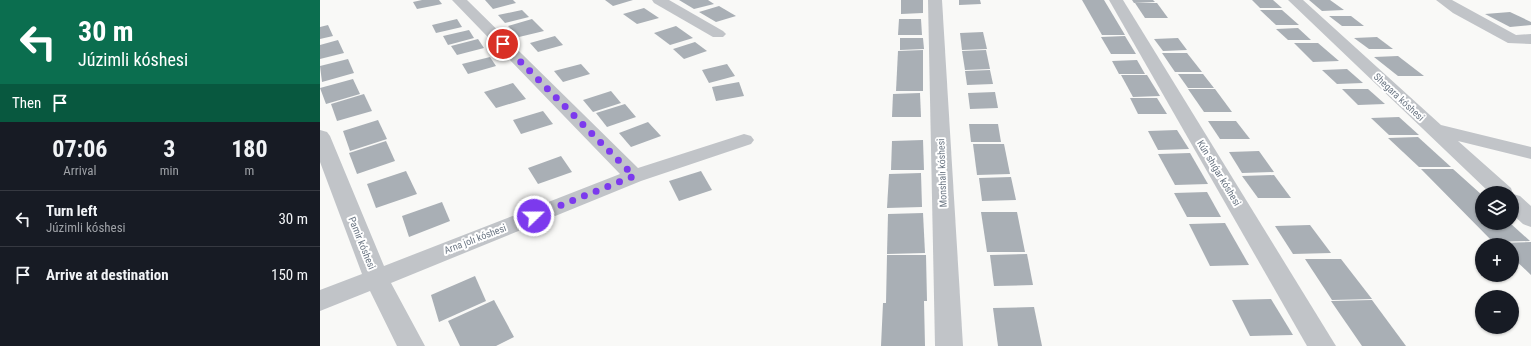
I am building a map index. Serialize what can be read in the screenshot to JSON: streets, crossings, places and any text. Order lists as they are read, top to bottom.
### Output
{
  "streets": {
    "street": [
      "Shegara kóshesi",
      "Monshalı kóshesi",
      "Kún shıǵar kóshesi",
      "Arna jolı kóshesi",
      "Pamir kóshesi"
    ]
  },
  "crossings": [
    ["Arna jolı kóshesi", "Pamir kóshesi"]
  ],
  "page": {
    "turn": ["30 m", "Júzimli kóshesi"],
    "then": "Then",
    "eta": [
      "07:06",
      "Arrival",
      "3",
      "min",
      "180",
      "m"
    ],
    "map_buttons": ["+", "−"],
    "list": [
      {
        "name": "Turn left",
        "note": "Júzimli kóshesi",
        "value": "30 m"
      },
      {
        "name": "Arrive at destination",
        "value": "150 m"
      }
    ]
  }
}
